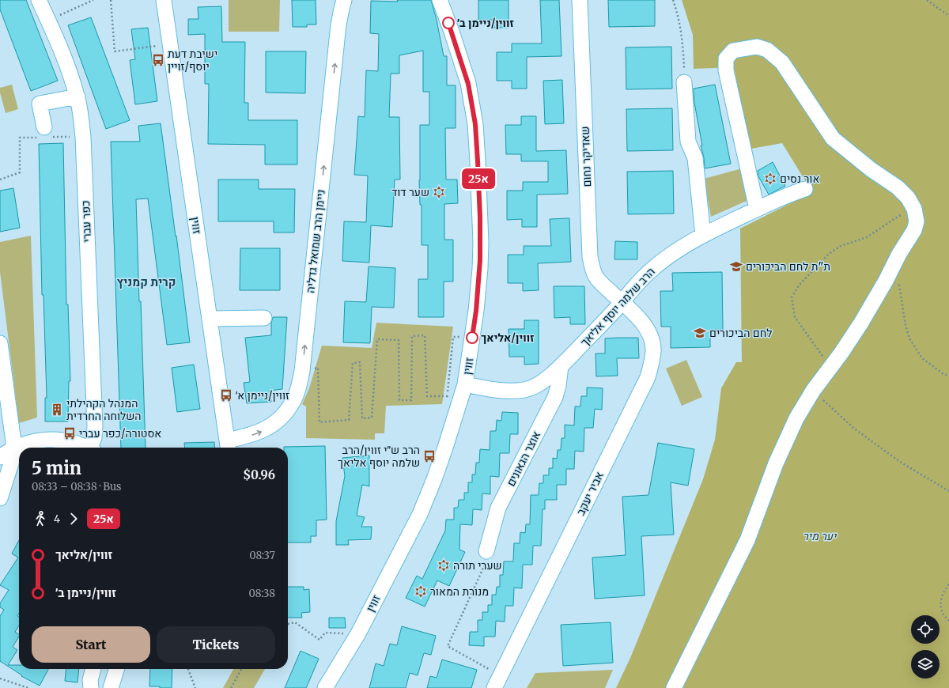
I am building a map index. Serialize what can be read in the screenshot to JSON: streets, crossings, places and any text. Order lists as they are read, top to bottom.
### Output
{
  "streets": {
    "street": [
      "שאדיקר נחום",
      "כפר עברי",
      "זווין",
      "ניימן הרב שמואל גדליה",
      "הרב שלמה יוסף אליאך",
      "אוצר הגאונים",
      "אביר יעקב"
    ]
  },
  "crossings": [
    ["שאדיקר נחום", "הרב שלמה יוסף אליאך"],
    ["שאדיקר נחום", "אביר יעקב"],
    ["זווין", "ניימן הרב שמואל גדליה"],
    ["זווין", "הרב שלמה יוסף אליאך"],
    ["הרב שלמה יוסף אליאך", "אוצר הגאונים"],
    ["הרב שלמה יוסף אליאך", "אביר יעקב"]
  ],
  "one_way": ["ניימן הרב שמואל גדליה"],
  "districts": ["קרית קמניץ"],
  "parks": ["יער מיר"],
  "places": {
    "other": ["זווין/ניימן ב׳", "זווין/אליאך"],
    "bus stop": [
      "ישיבת דעת יוסף/זויין",
      "זווין/ניימן א׳",
      "אסטורה/כפר עברי",
      "הרב ש״י זווין/הרב שלמה יוסף אליאך"
    ],
    "synagogue": [
      "אור נסים",
      "שער דוד",
      "שערי תורה",
      "מנורת המאור"
    ],
    "school or university": ["ת\"ת לחם הביכורים", "לחם הביכורים"],
    "building": ["המנהל הקהילתי השלוחה החרדית"]
  },
  "lines": ["bus line 25א"],
  "page": {
    "on_map": "25א",
    "heading": ["5 min", "08:33 – 08:38 · Bus", "$0.96"],
    "legs": ["4", "25א"],
    "list": [
      {
        "name": "זווין/אליאך",
        "value": "08:37"
      },
      {
        "name": "זווין/ניימן ב׳",
        "value": "08:38"
      }
    ],
    "buttons": ["Start", "Tickets"]
  }
}
